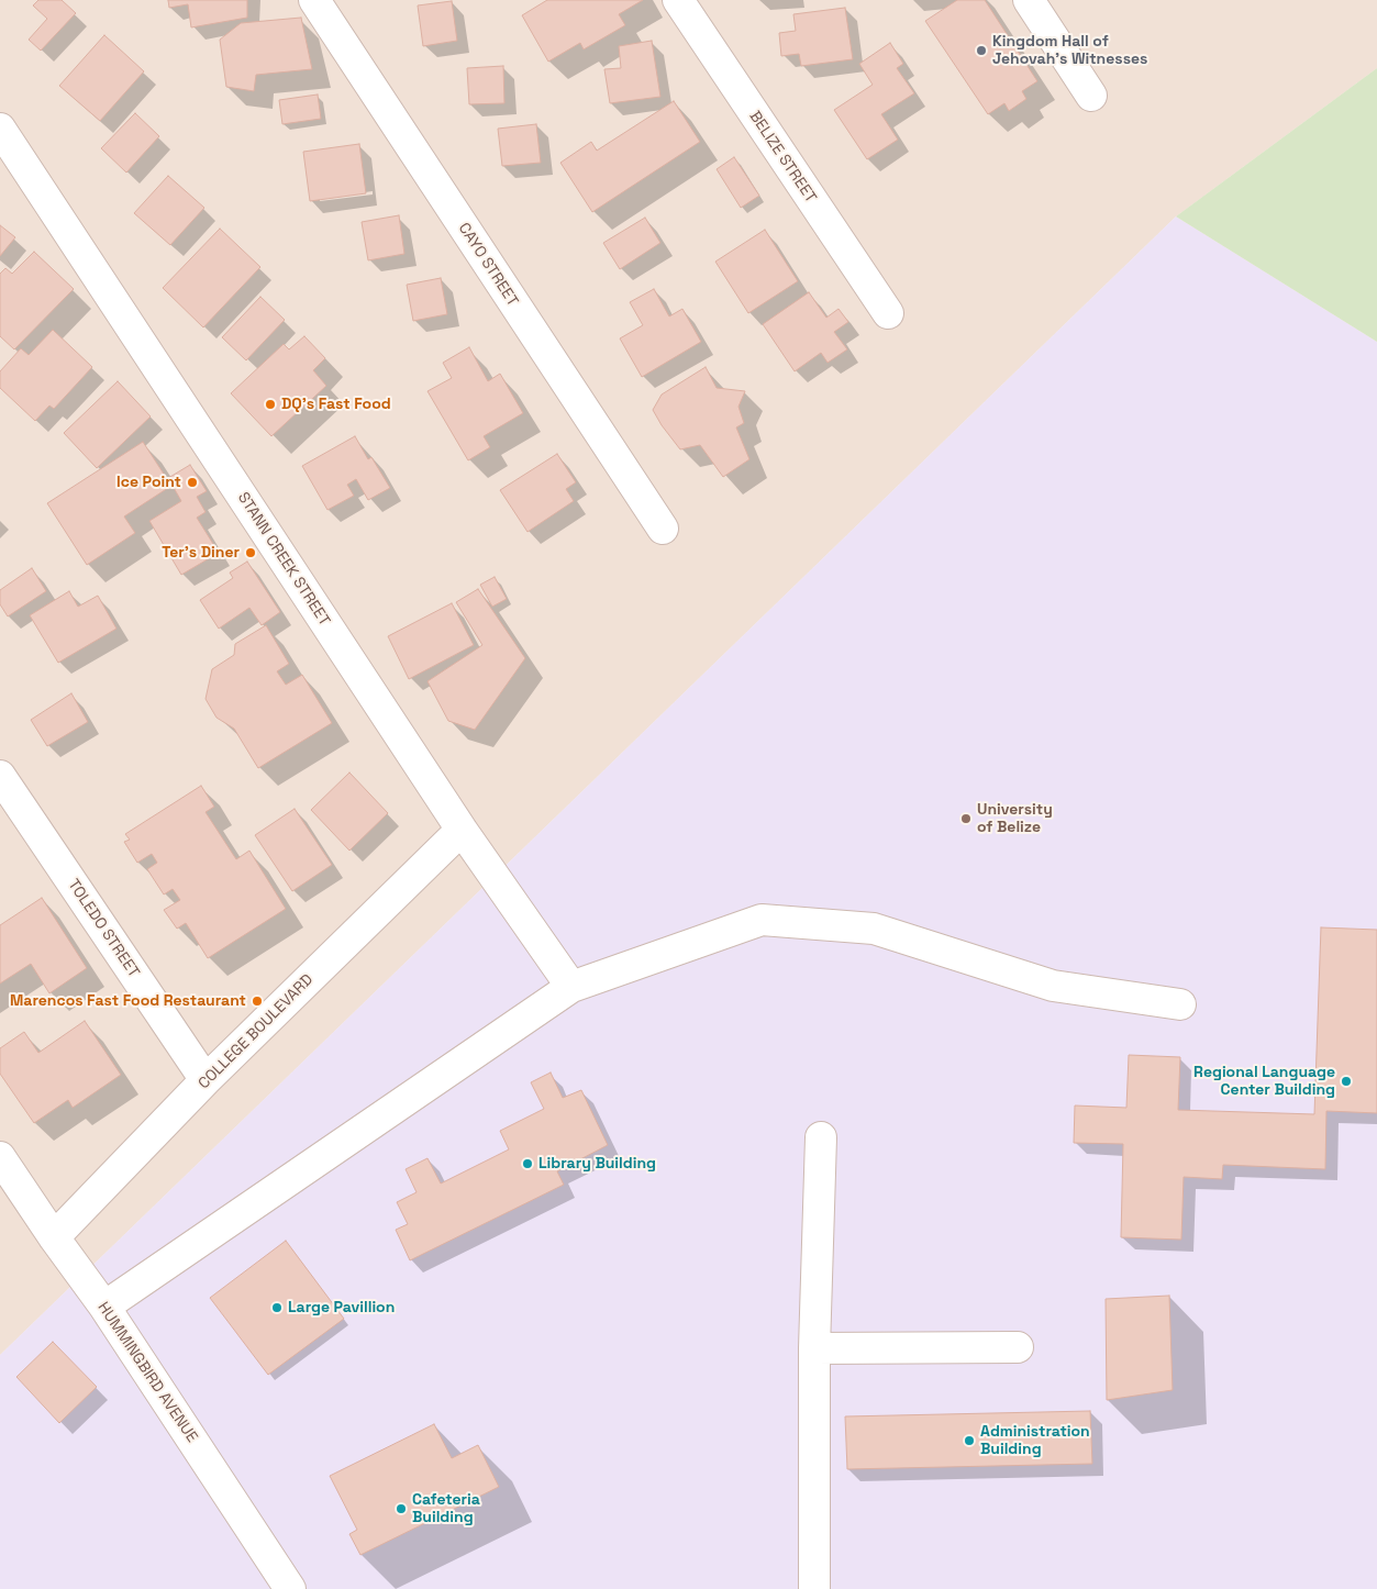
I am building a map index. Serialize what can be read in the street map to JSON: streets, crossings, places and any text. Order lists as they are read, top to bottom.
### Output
{
  "streets": {
    "street": [
      "BELIZE STREET",
      "CAYO STREET",
      "STANN CREEK STREET",
      "TOLEDO STREET",
      "COLLEGE BOULEVARD",
      "HUMMINGBIRD AVENUE"
    ]
  },
  "crossings": [
    ["STANN CREEK STREET", "COLLEGE BOULEVARD"],
    ["TOLEDO STREET", "COLLEGE BOULEVARD"],
    ["COLLEGE BOULEVARD", "HUMMINGBIRD AVENUE"]
  ],
  "places": [
    "Kingdom Hall of Jehovah's Witnesses",
    "DQ's Fast Food",
    "Ice Point",
    "Ter's Diner",
    "University of Belize",
    "Marencos Fast Food Restaurant",
    "Regional Language Center Building",
    "Library Building",
    "Large Pavillion",
    "Administration Building",
    "Cafeteria Building"
  ]
}
